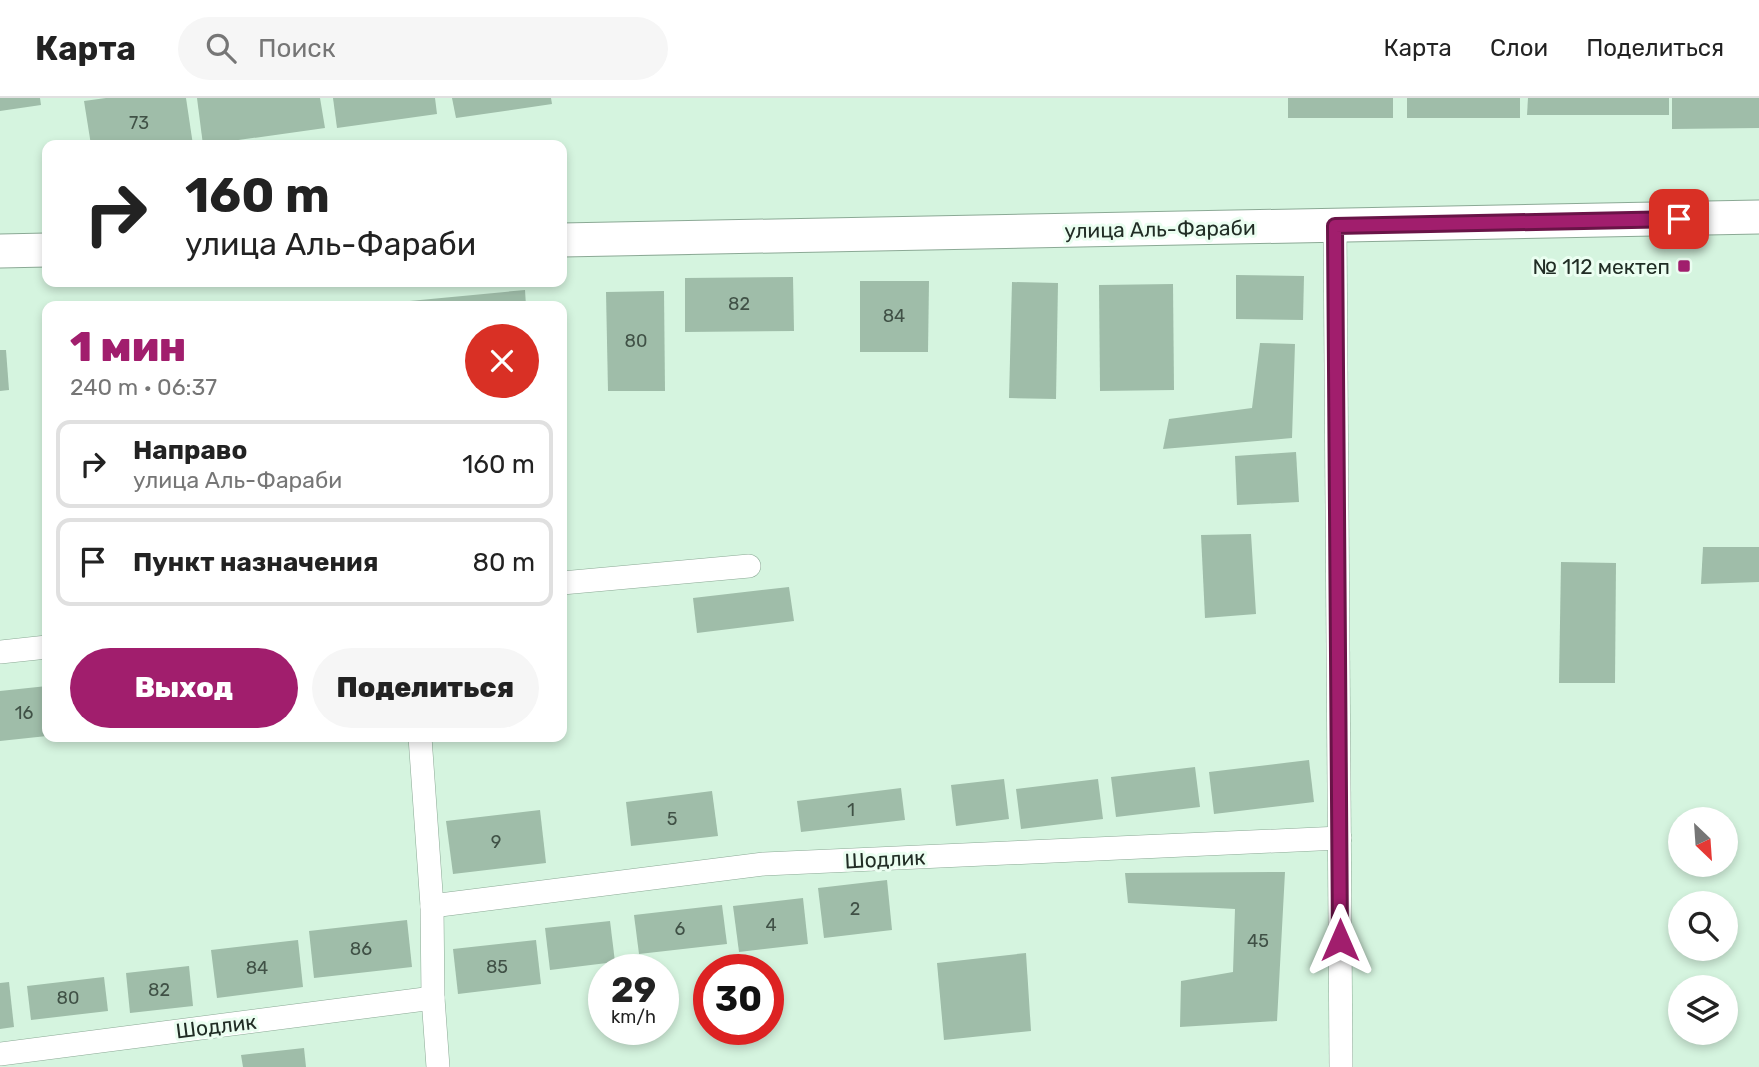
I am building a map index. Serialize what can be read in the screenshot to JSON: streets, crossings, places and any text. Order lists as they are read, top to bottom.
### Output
{
  "streets": {
    "main road": ["улица Аль-Фараби"],
    "street": ["Шодлик"]
  },
  "places": {
    "transit": ["№ 112 мектеп"]
  },
  "house_numbers": [
    "73",
    "82",
    "84",
    "80",
    "16",
    "1",
    "5",
    "9",
    "2",
    "4",
    "6",
    "45",
    "86",
    "85",
    "84",
    "82",
    "80"
  ],
  "north": "bottom right",
  "page": {
    "header": "Карта",
    "search": "Поиск",
    "nav": ["Карта", "Слои", "Поделиться"],
    "turn": ["160 m", "улица Аль-Фараби"],
    "heading": ["1 мин", "240 m · 06:37"],
    "list": [
      {
        "name": "Направо",
        "note": "улица Аль-Фараби",
        "value": "160 m"
      },
      {
        "name": "Пункт назначения",
        "value": "80 m"
      }
    ],
    "buttons": ["Выход", "Поделиться"],
    "speed": "29 km/h",
    "limit": "30"
  }
}
